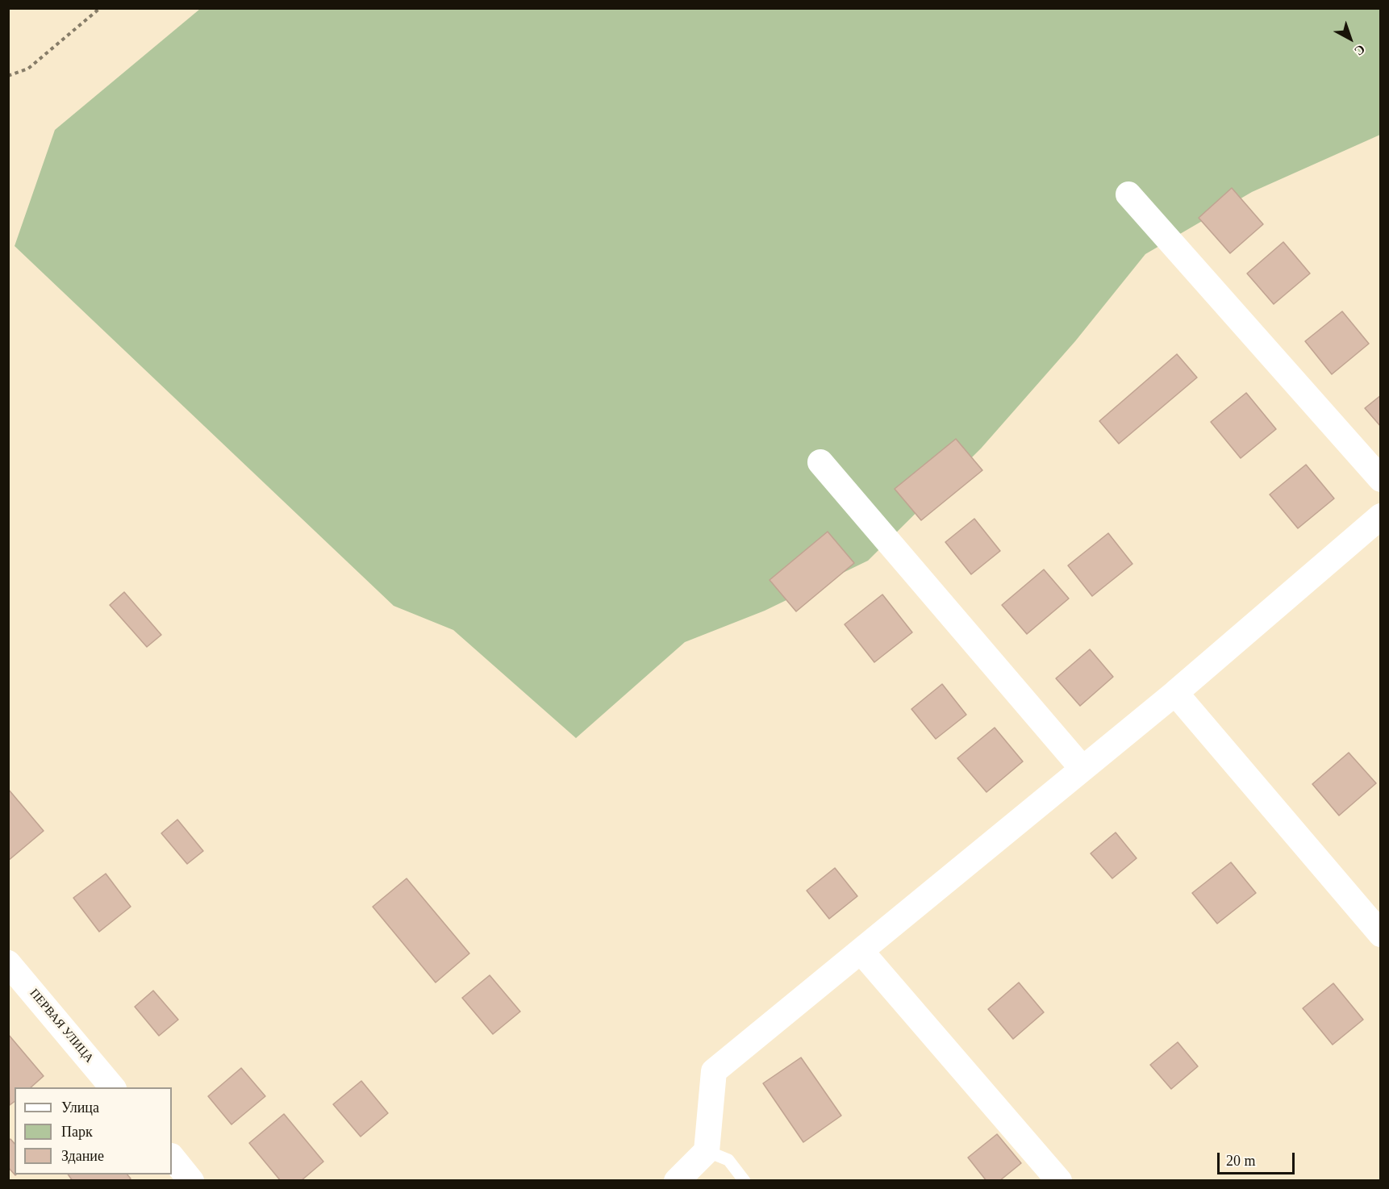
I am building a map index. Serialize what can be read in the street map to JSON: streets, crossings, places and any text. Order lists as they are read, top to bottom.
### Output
{
  "streets": {
    "street": ["ПЕРВАЯ УЛИЦА"]
  },
  "legend": ["Улица", "Парк", "Здание"],
  "scale_bar": "20 m",
  "north": "bottom right"
}
